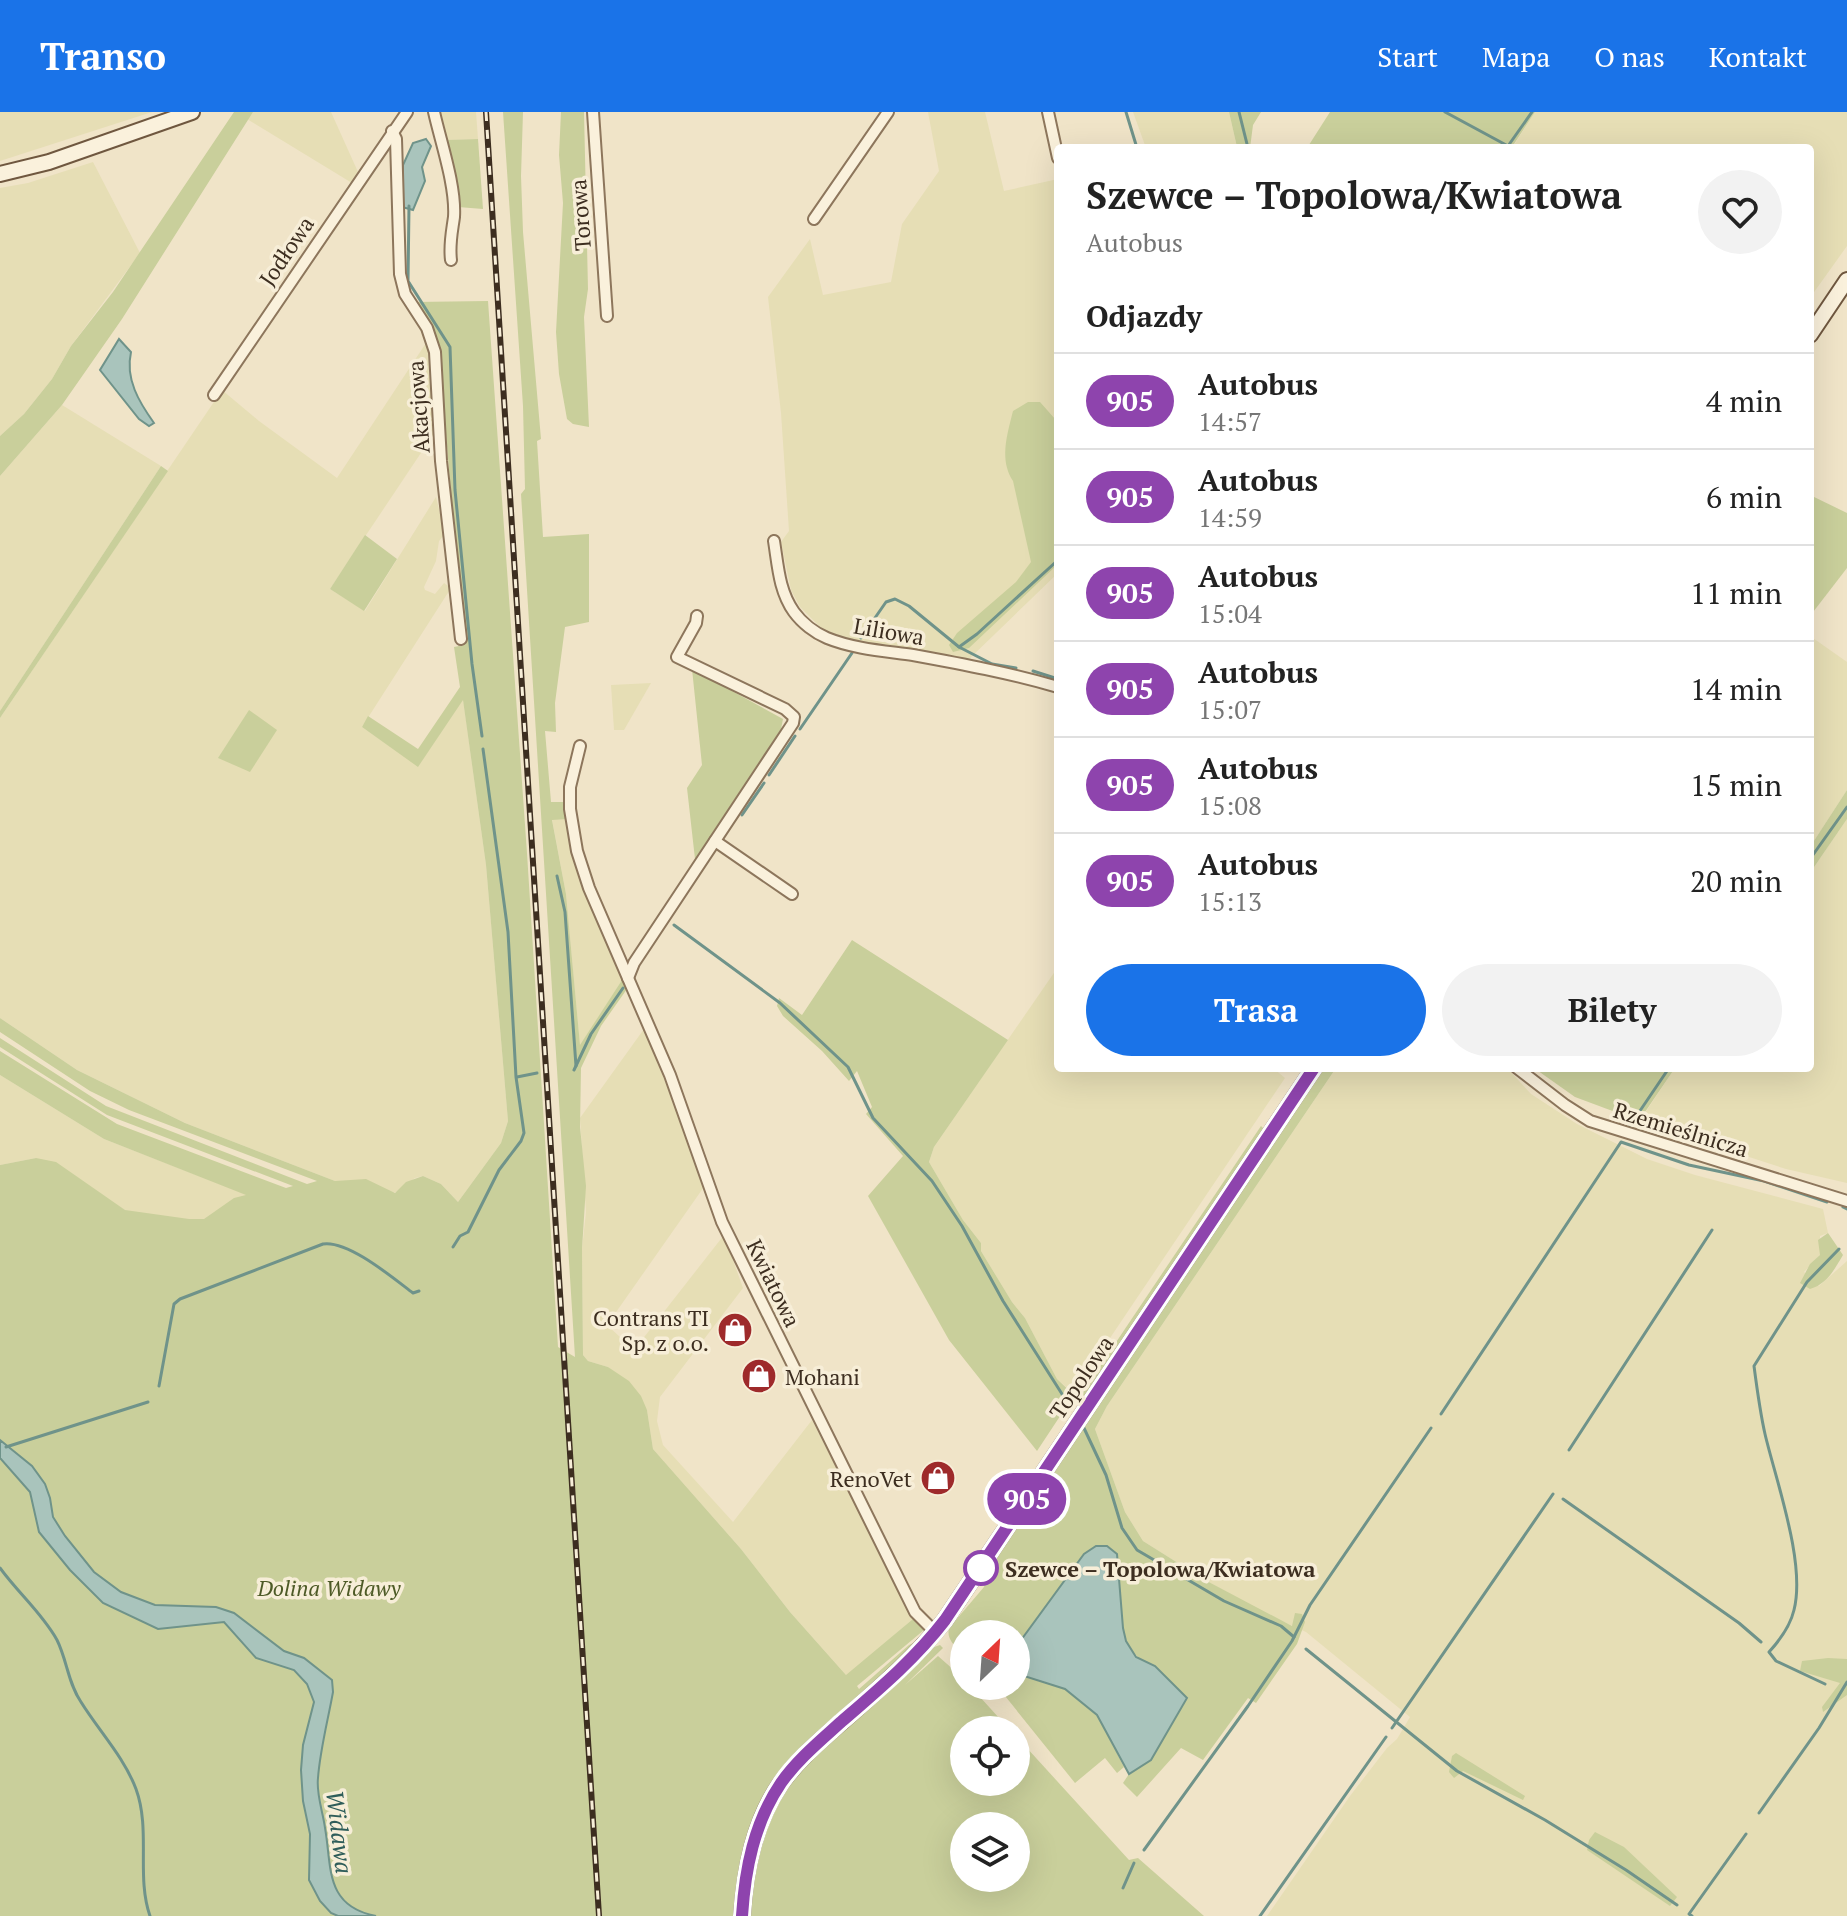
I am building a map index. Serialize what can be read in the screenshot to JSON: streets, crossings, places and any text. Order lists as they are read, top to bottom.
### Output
{
  "streets": {
    "main road": ["Topolowa"],
    "street": [
      "Torowa",
      "Jodłowa",
      "Akacjowa",
      "Liliowa",
      "Rzemieślnicza",
      "Kwiatowa"
    ]
  },
  "crossings": [
    ["Jodłowa", "Akacjowa"],
    ["Kwiatowa", "Topolowa"]
  ],
  "water": ["Widawa"],
  "parks": ["Dolina Widawy"],
  "places": {
    "shop": ["Contrans TI Sp. z o.o.", "Mohani", "RenoVet"],
    "other": ["Szewce – Topolowa/Kwiatowa"]
  },
  "lines": ["bus line 905"],
  "north": "top right",
  "page": {
    "header": "Transo",
    "nav": [
      "Start",
      "Mapa",
      "O nas",
      "Kontakt"
    ],
    "on_map": "905",
    "heading": [
      ["Szewce – Topolowa/Kwiatowa", "Autobus"],
      "Odjazdy"
    ],
    "list": [
      {
        "mark": "905",
        "name": "Autobus",
        "note": "14:57",
        "value": "4 min"
      },
      {
        "mark": "905",
        "name": "Autobus",
        "note": "14:59",
        "value": "6 min"
      },
      {
        "mark": "905",
        "name": "Autobus",
        "note": "15:04",
        "value": "11 min"
      },
      {
        "mark": "905",
        "name": "Autobus",
        "note": "15:07",
        "value": "14 min"
      },
      {
        "mark": "905",
        "name": "Autobus",
        "note": "15:08",
        "value": "15 min"
      },
      {
        "mark": "905",
        "name": "Autobus",
        "note": "15:13",
        "value": "20 min"
      }
    ],
    "buttons": ["Trasa", "Bilety"]
  }
}
